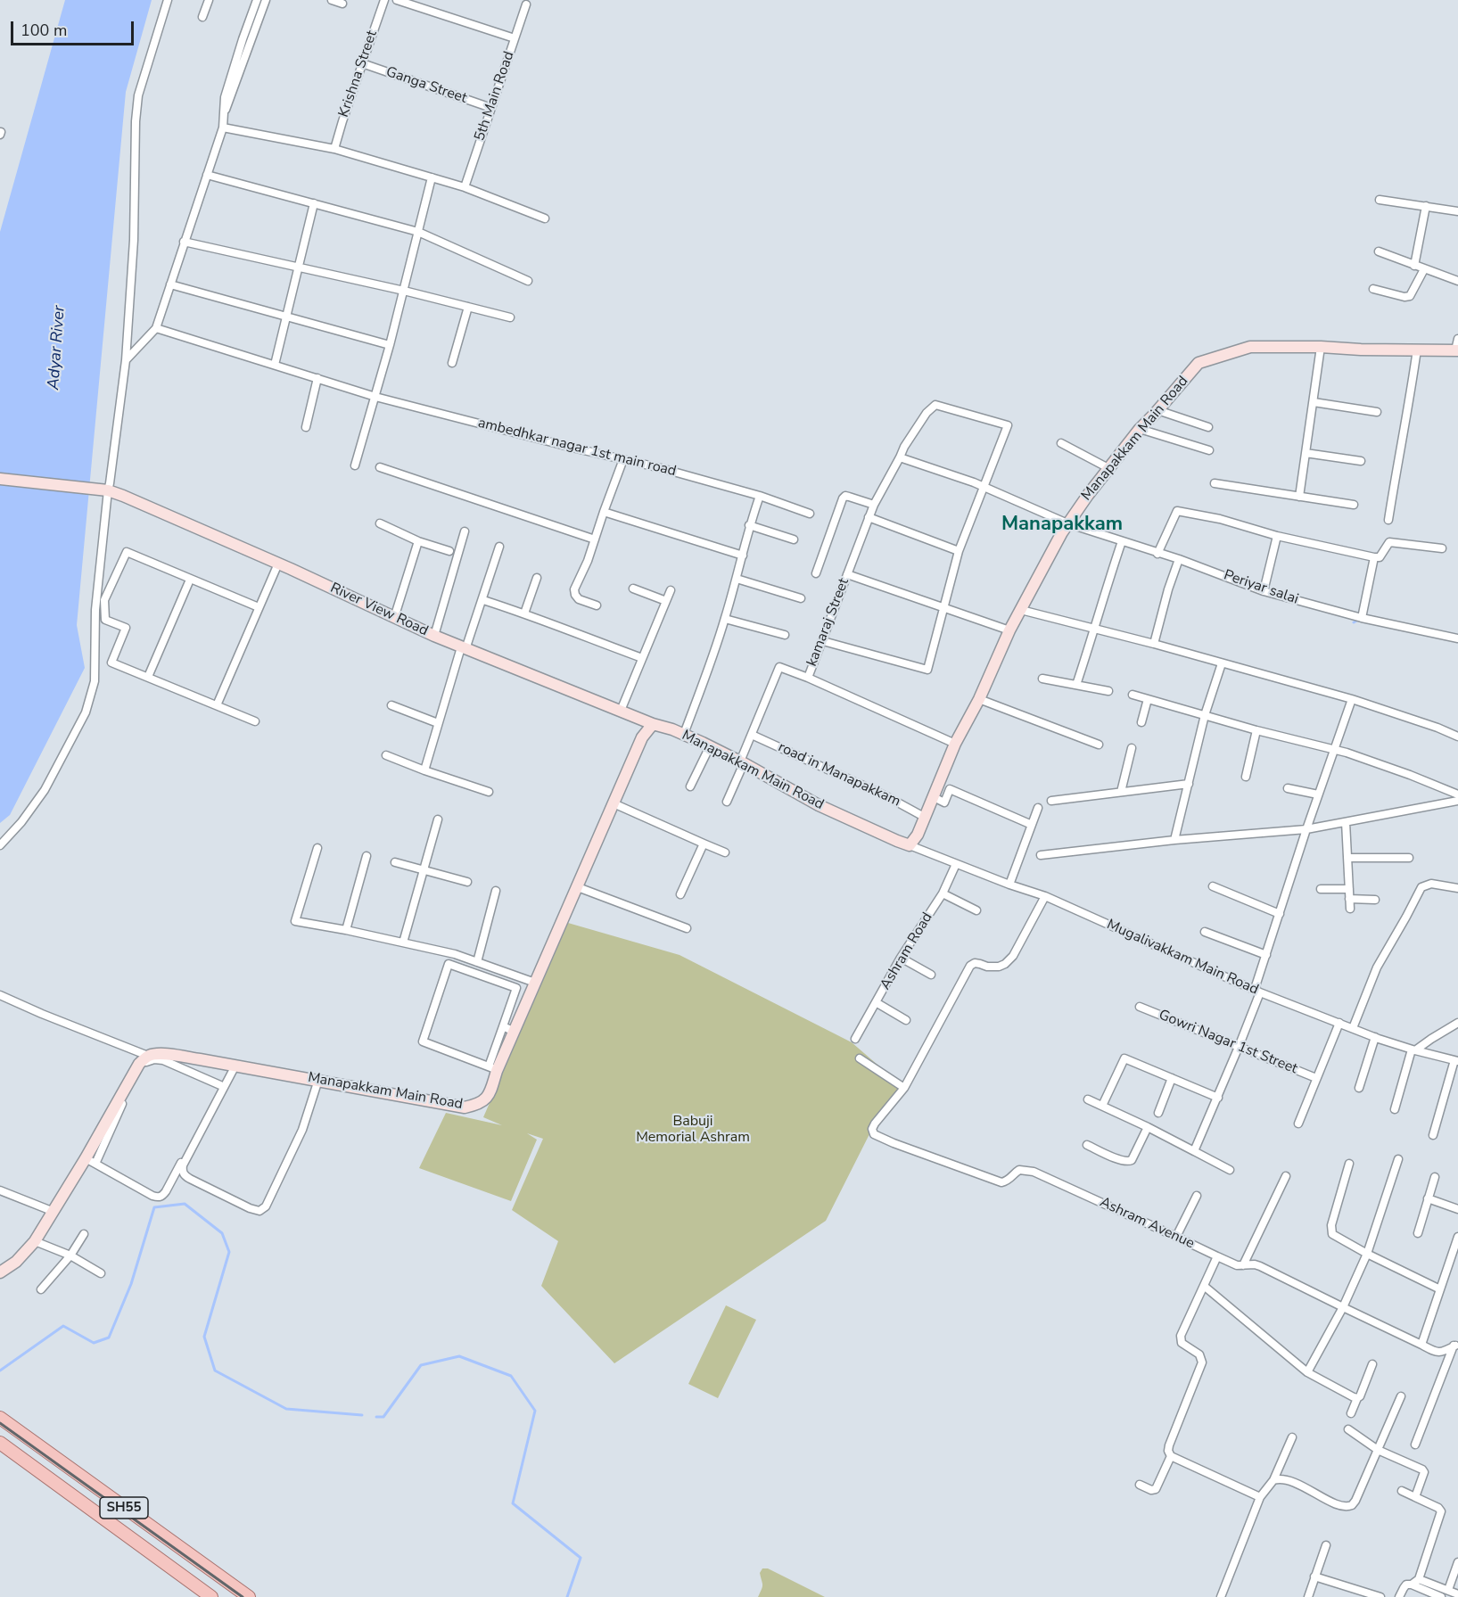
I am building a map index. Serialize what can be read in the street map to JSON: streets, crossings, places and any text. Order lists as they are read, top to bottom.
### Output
{
  "streets": {
    "main road": ["Manapakkam Main Road", "River View Road", "SH55"],
    "street": [
      "Krishna Street",
      "Ganga Street",
      "5th Main Road",
      "ambedhkar nagar 1st main road",
      "Periyar salai",
      "kamaraj Street",
      "road in Manapakkam",
      "Ashram Road",
      "Mugalivakkam Main Road",
      "Gowri Nagar 1st Street",
      "Ashram Avenue"
    ]
  },
  "crossings": [
    ["Krishna Street", "Ganga Street"],
    ["Ganga Street", "5th Main Road"],
    ["Manapakkam Main Road", "Periyar salai"],
    ["Manapakkam Main Road", "River View Road"],
    ["Manapakkam Main Road", "kamaraj Street"],
    ["Manapakkam Main Road", "road in Manapakkam"],
    ["Manapakkam Main Road", "Mugalivakkam Main Road"],
    ["Periyar salai", "kamaraj Street"],
    ["kamaraj Street", "road in Manapakkam"],
    ["Ashram Road", "Mugalivakkam Main Road"]
  ],
  "districts": ["Manapakkam"],
  "water": ["Adyar River"],
  "parks": ["Babuji Memorial Ashram"],
  "scale_bar": "100 m"
}
